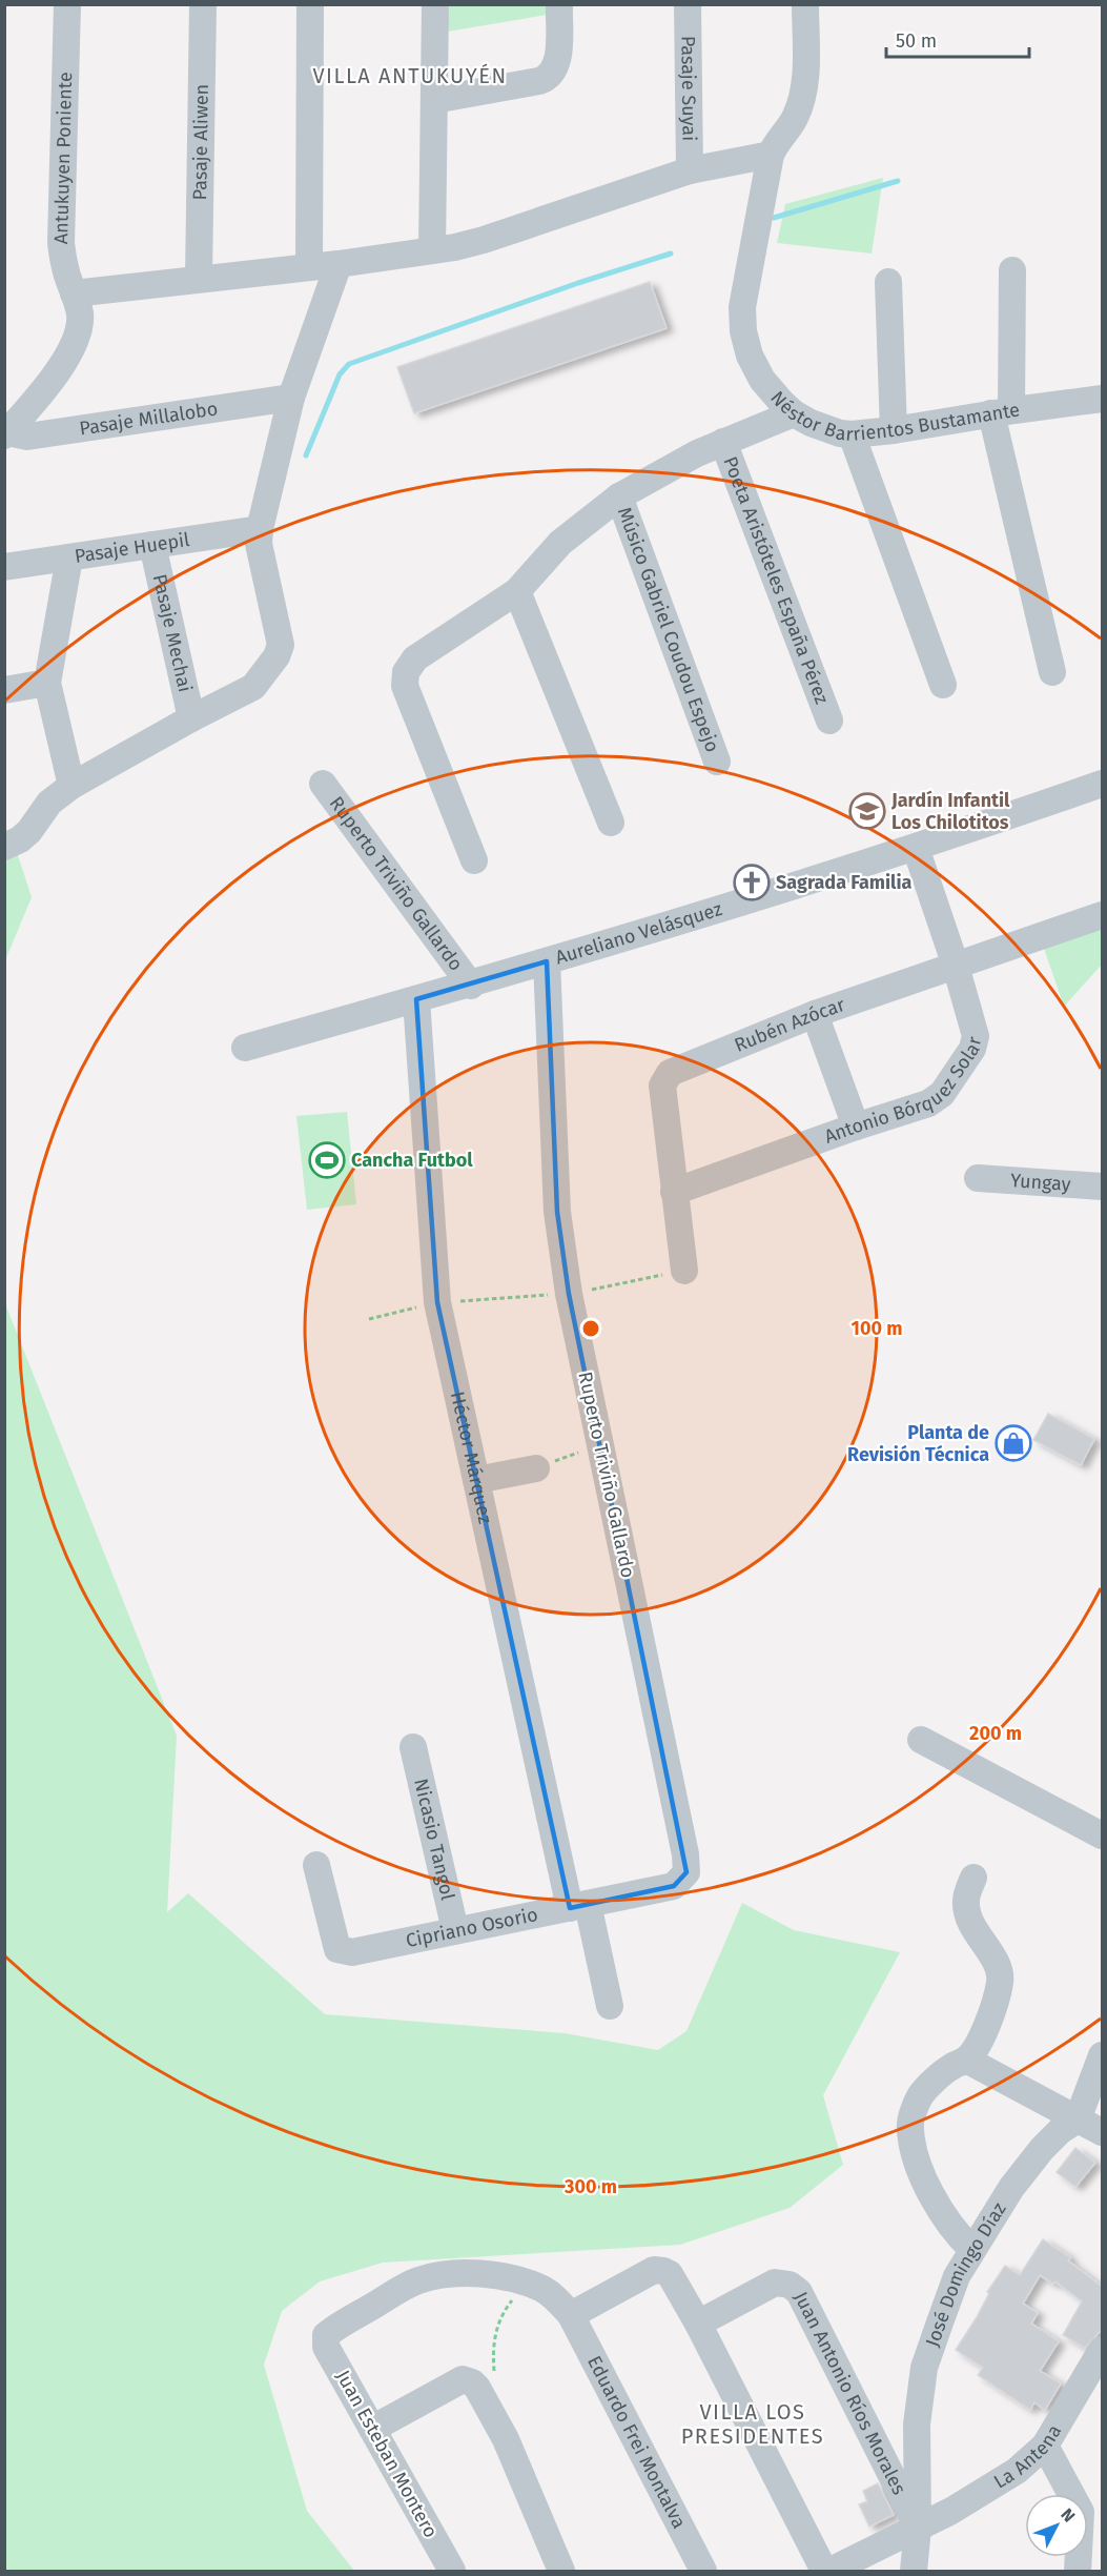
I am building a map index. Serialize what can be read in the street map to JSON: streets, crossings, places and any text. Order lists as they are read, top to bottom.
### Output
{
  "streets": {
    "street": [
      "Pasaje Suyai",
      "Pasaje Aliwen",
      "Antukuyen Poniente",
      "Néstor Barrientos Bustamante",
      "Pasaje Millalobo",
      "Pasaje Huepil",
      "Poeta Aristóteles España Pérez",
      "Músico Gabriel Coudou Espejo",
      "Pasaje Mechai",
      "Ruperto Triviño Gallardo",
      "Aureliano Velásquez",
      "Rubén Azócar",
      "Antonio Bórquez Solar",
      "Yungay",
      "Héctor Márquez",
      "Nicasio Tangol",
      "Cipriano Osorio",
      "José Domingo Díaz",
      "Juan Antonio Ríos Morales",
      "Eduardo Frei Montalva",
      "Juan Esteban Montero",
      "La Antena"
    ]
  },
  "crossings": [
    ["Antukuyen Poniente", "Pasaje Millalobo"],
    ["Pasaje Huepil", "Pasaje Mechai"],
    ["Ruperto Triviño Gallardo", "Aureliano Velásquez"],
    ["Ruperto Triviño Gallardo", "Cipriano Osorio"],
    ["Aureliano Velásquez", "Antonio Bórquez Solar"],
    ["Aureliano Velásquez", "Héctor Márquez"],
    ["Rubén Azócar", "Antonio Bórquez Solar"],
    ["Héctor Márquez", "Cipriano Osorio"],
    ["Nicasio Tangol", "Cipriano Osorio"],
    ["José Domingo Díaz", "Juan Antonio Ríos Morales"],
    ["José Domingo Díaz", "La Antena"],
    ["Juan Antonio Ríos Morales", "La Antena"],
    ["Eduardo Frei Montalva", "Juan Esteban Montero"]
  ],
  "districts": ["VILLA ANTUKUYÉN", "VILLA LOS PRESIDENTES"],
  "places": {
    "school or university": ["Jardín Infantil Los Chilotitos"],
    "church": ["Sagrada Familia"],
    "sports": ["Cancha Futbol"],
    "shop": ["Planta de Revisión Técnica"]
  },
  "scale_bar": "50 m",
  "north": "top right",
  "rings": ["100 m", "200 m", "300 m"]
}
